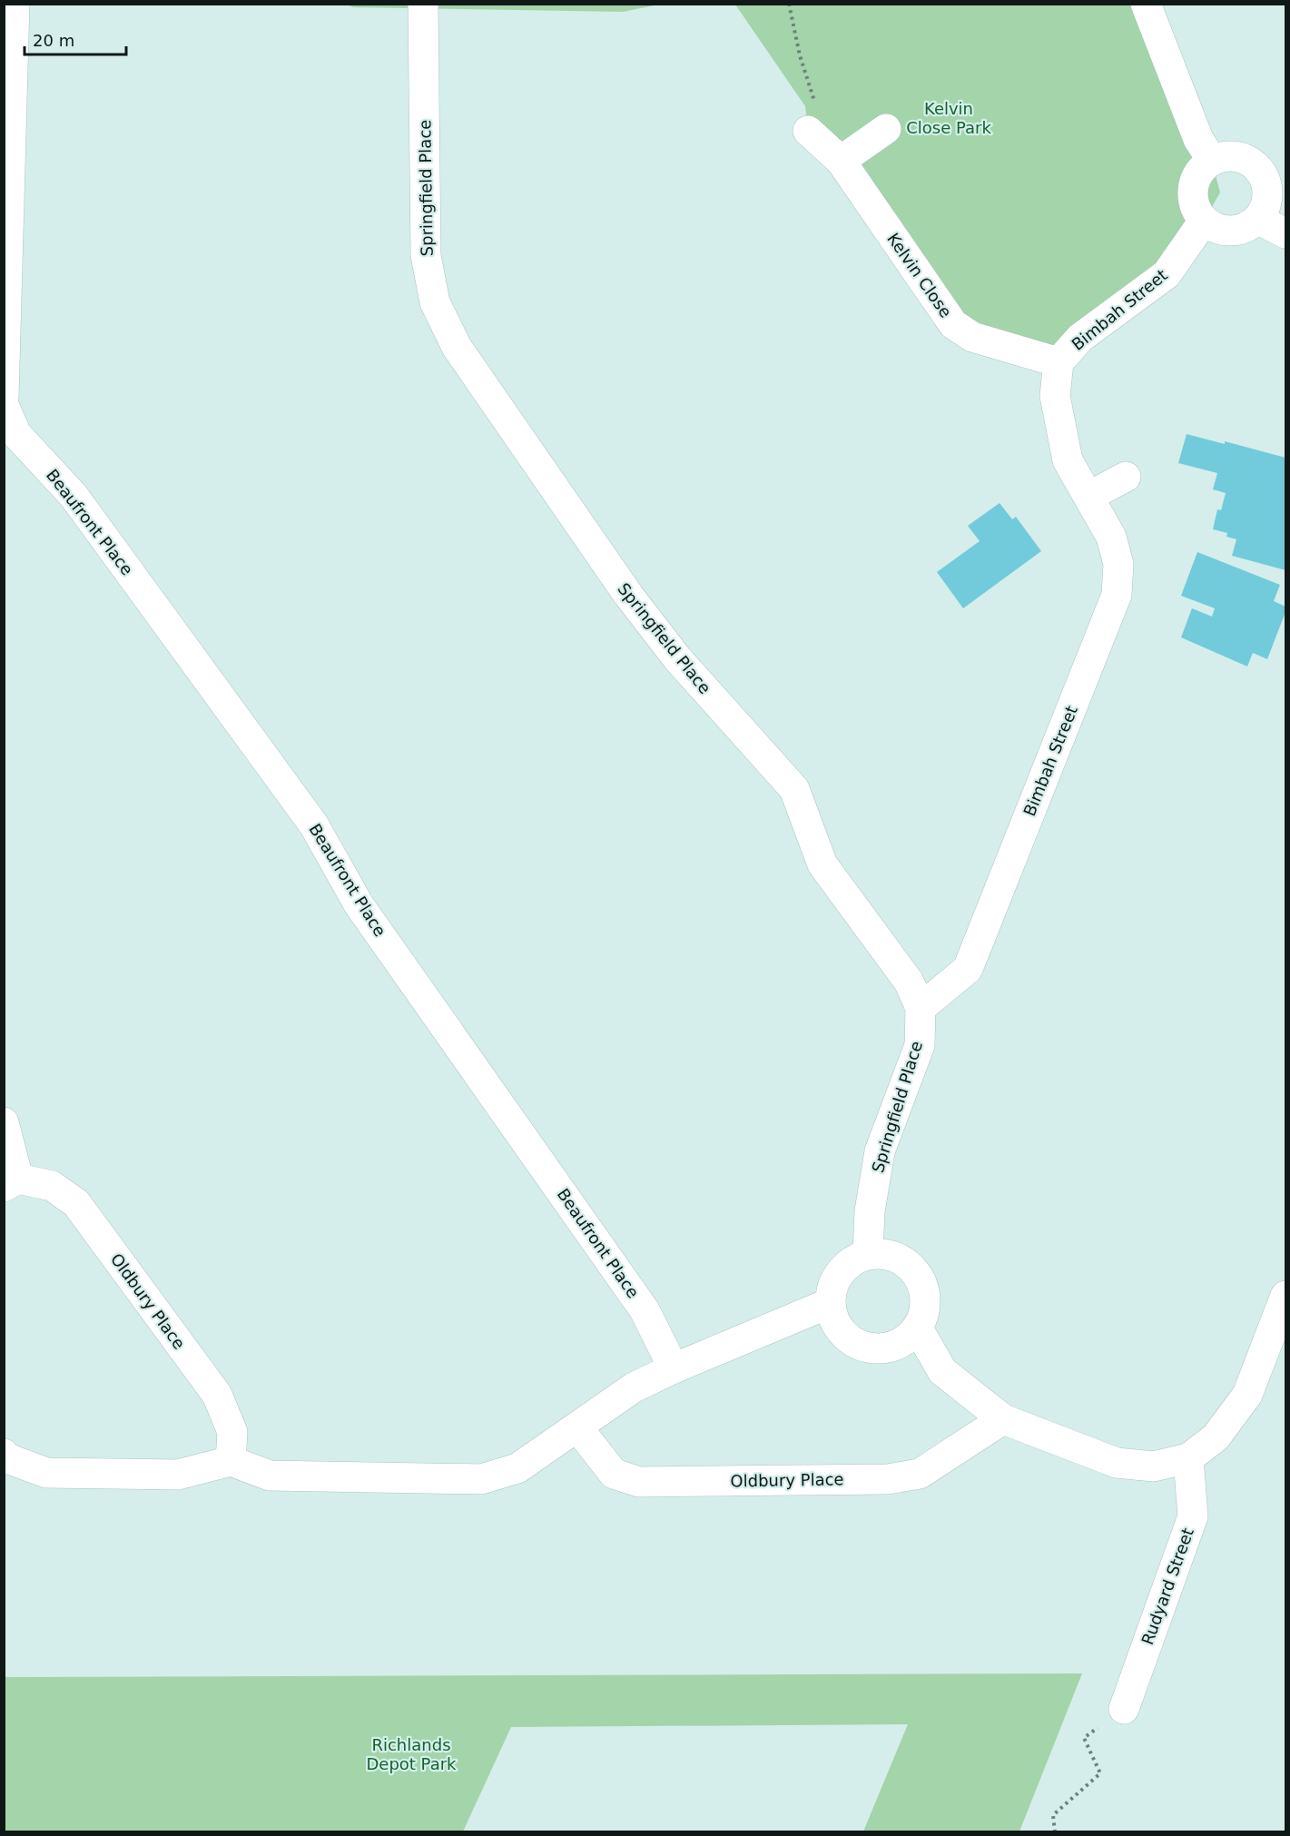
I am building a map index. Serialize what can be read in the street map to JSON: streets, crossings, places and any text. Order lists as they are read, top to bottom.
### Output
{
  "streets": {
    "street": [
      "Springfield Place",
      "Kelvin Close",
      "Bimbah Street",
      "Beaufront Place",
      "Oldbury Place",
      "Rudyard Street"
    ]
  },
  "crossings": [
    ["Springfield Place", "Bimbah Street"],
    ["Kelvin Close", "Bimbah Street"]
  ],
  "parks": ["Kelvin Close Park", "Richlands Depot Park"],
  "scale_bar": "20 m"
}
